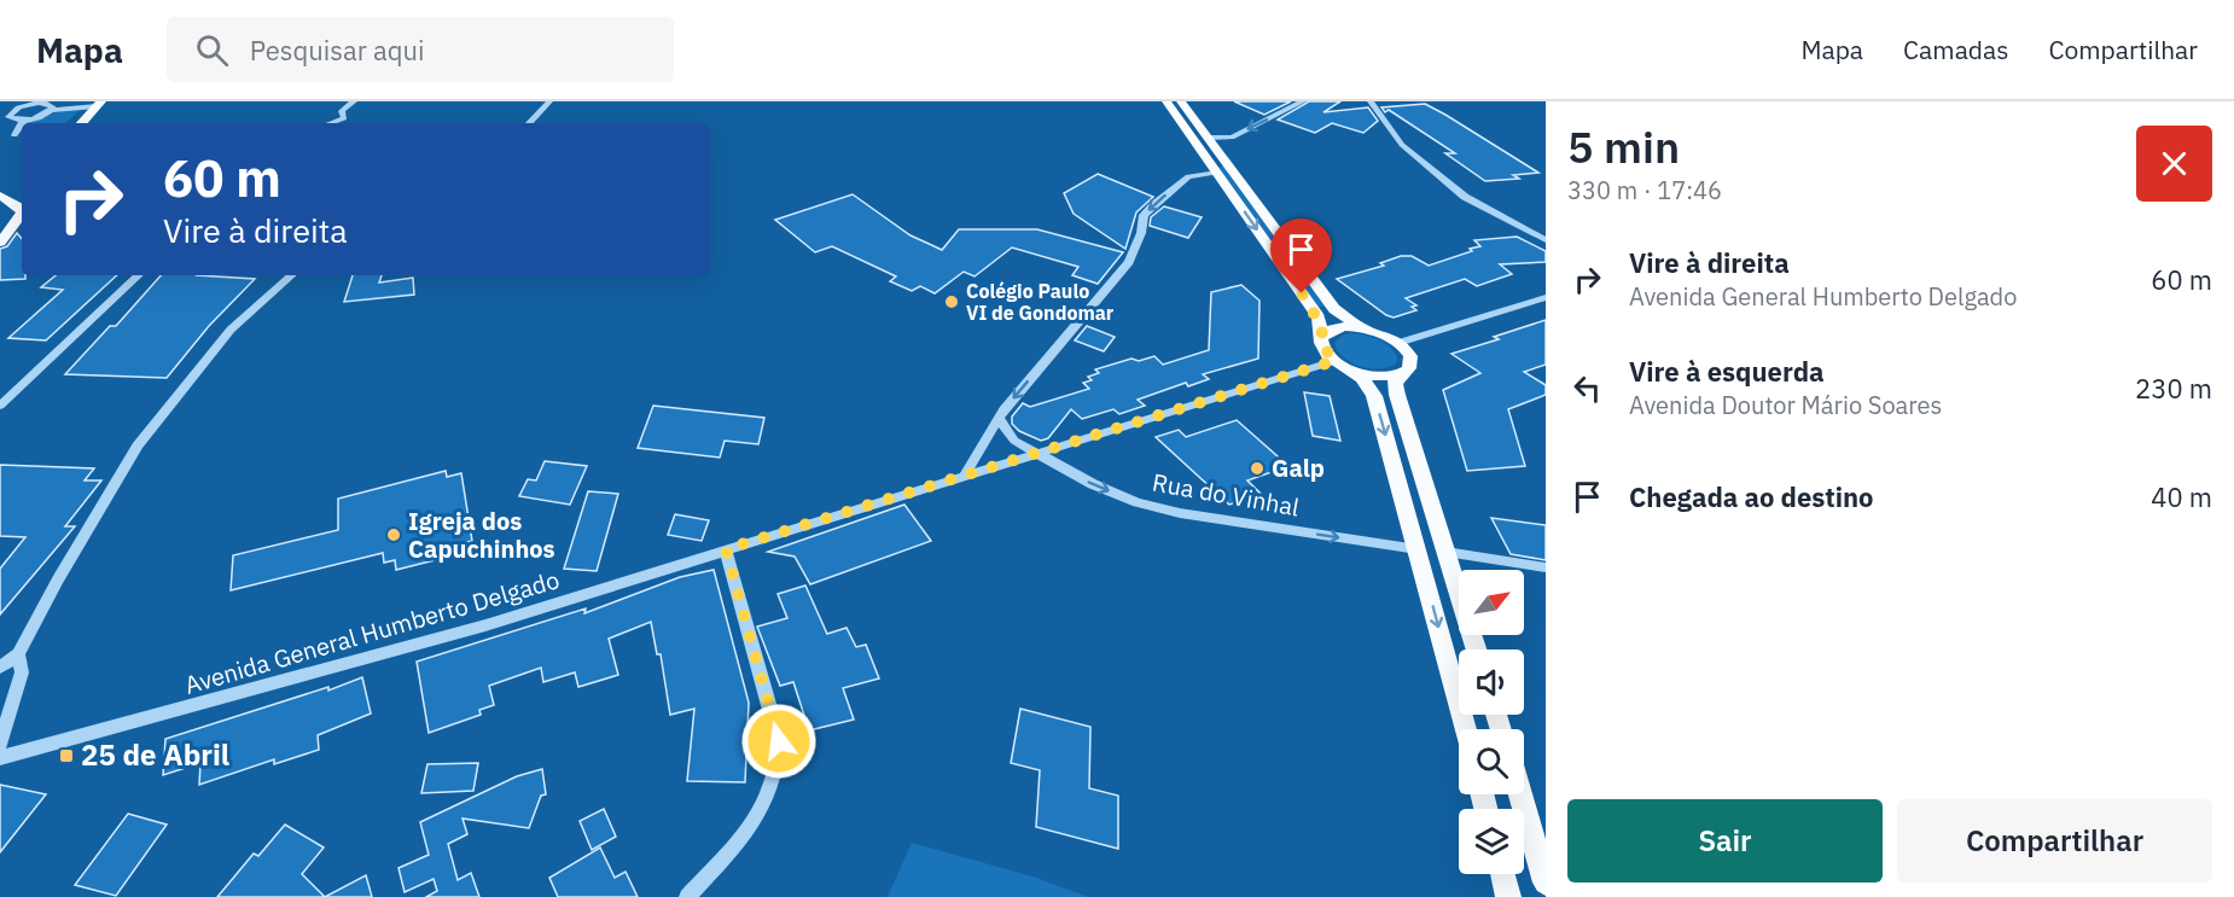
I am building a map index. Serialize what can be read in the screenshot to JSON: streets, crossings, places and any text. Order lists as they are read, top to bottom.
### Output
{
  "streets": {
    "street": ["Rua do Vinhal", "Avenida General Humberto Delgado"]
  },
  "crossings": [
    ["Rua do Vinhal", "Avenida General Humberto Delgado"]
  ],
  "one_way": ["Rua do Vinhal"],
  "places": {
    "other": ["Colégio Paulo VI de Gondomar", "Galp", "Igreja dos Capuchinhos"],
    "transit": ["25 de Abril"]
  },
  "north": "top right",
  "page": {
    "header": "Mapa",
    "search": "Pesquisar aqui",
    "nav": ["Mapa", "Camadas", "Compartilhar"],
    "heading": ["5 min", "330 m · 17:46"],
    "turn": ["60 m", "Vire à direita"],
    "list": [
      {
        "name": "Vire à direita",
        "note": "Avenida General Humberto Delgado",
        "value": "60 m"
      },
      {
        "name": "Vire à esquerda",
        "note": "Avenida Doutor Mário Soares",
        "value": "230 m"
      },
      {
        "name": "Chegada ao destino",
        "value": "40 m"
      }
    ],
    "buttons": ["Sair", "Compartilhar"]
  }
}
